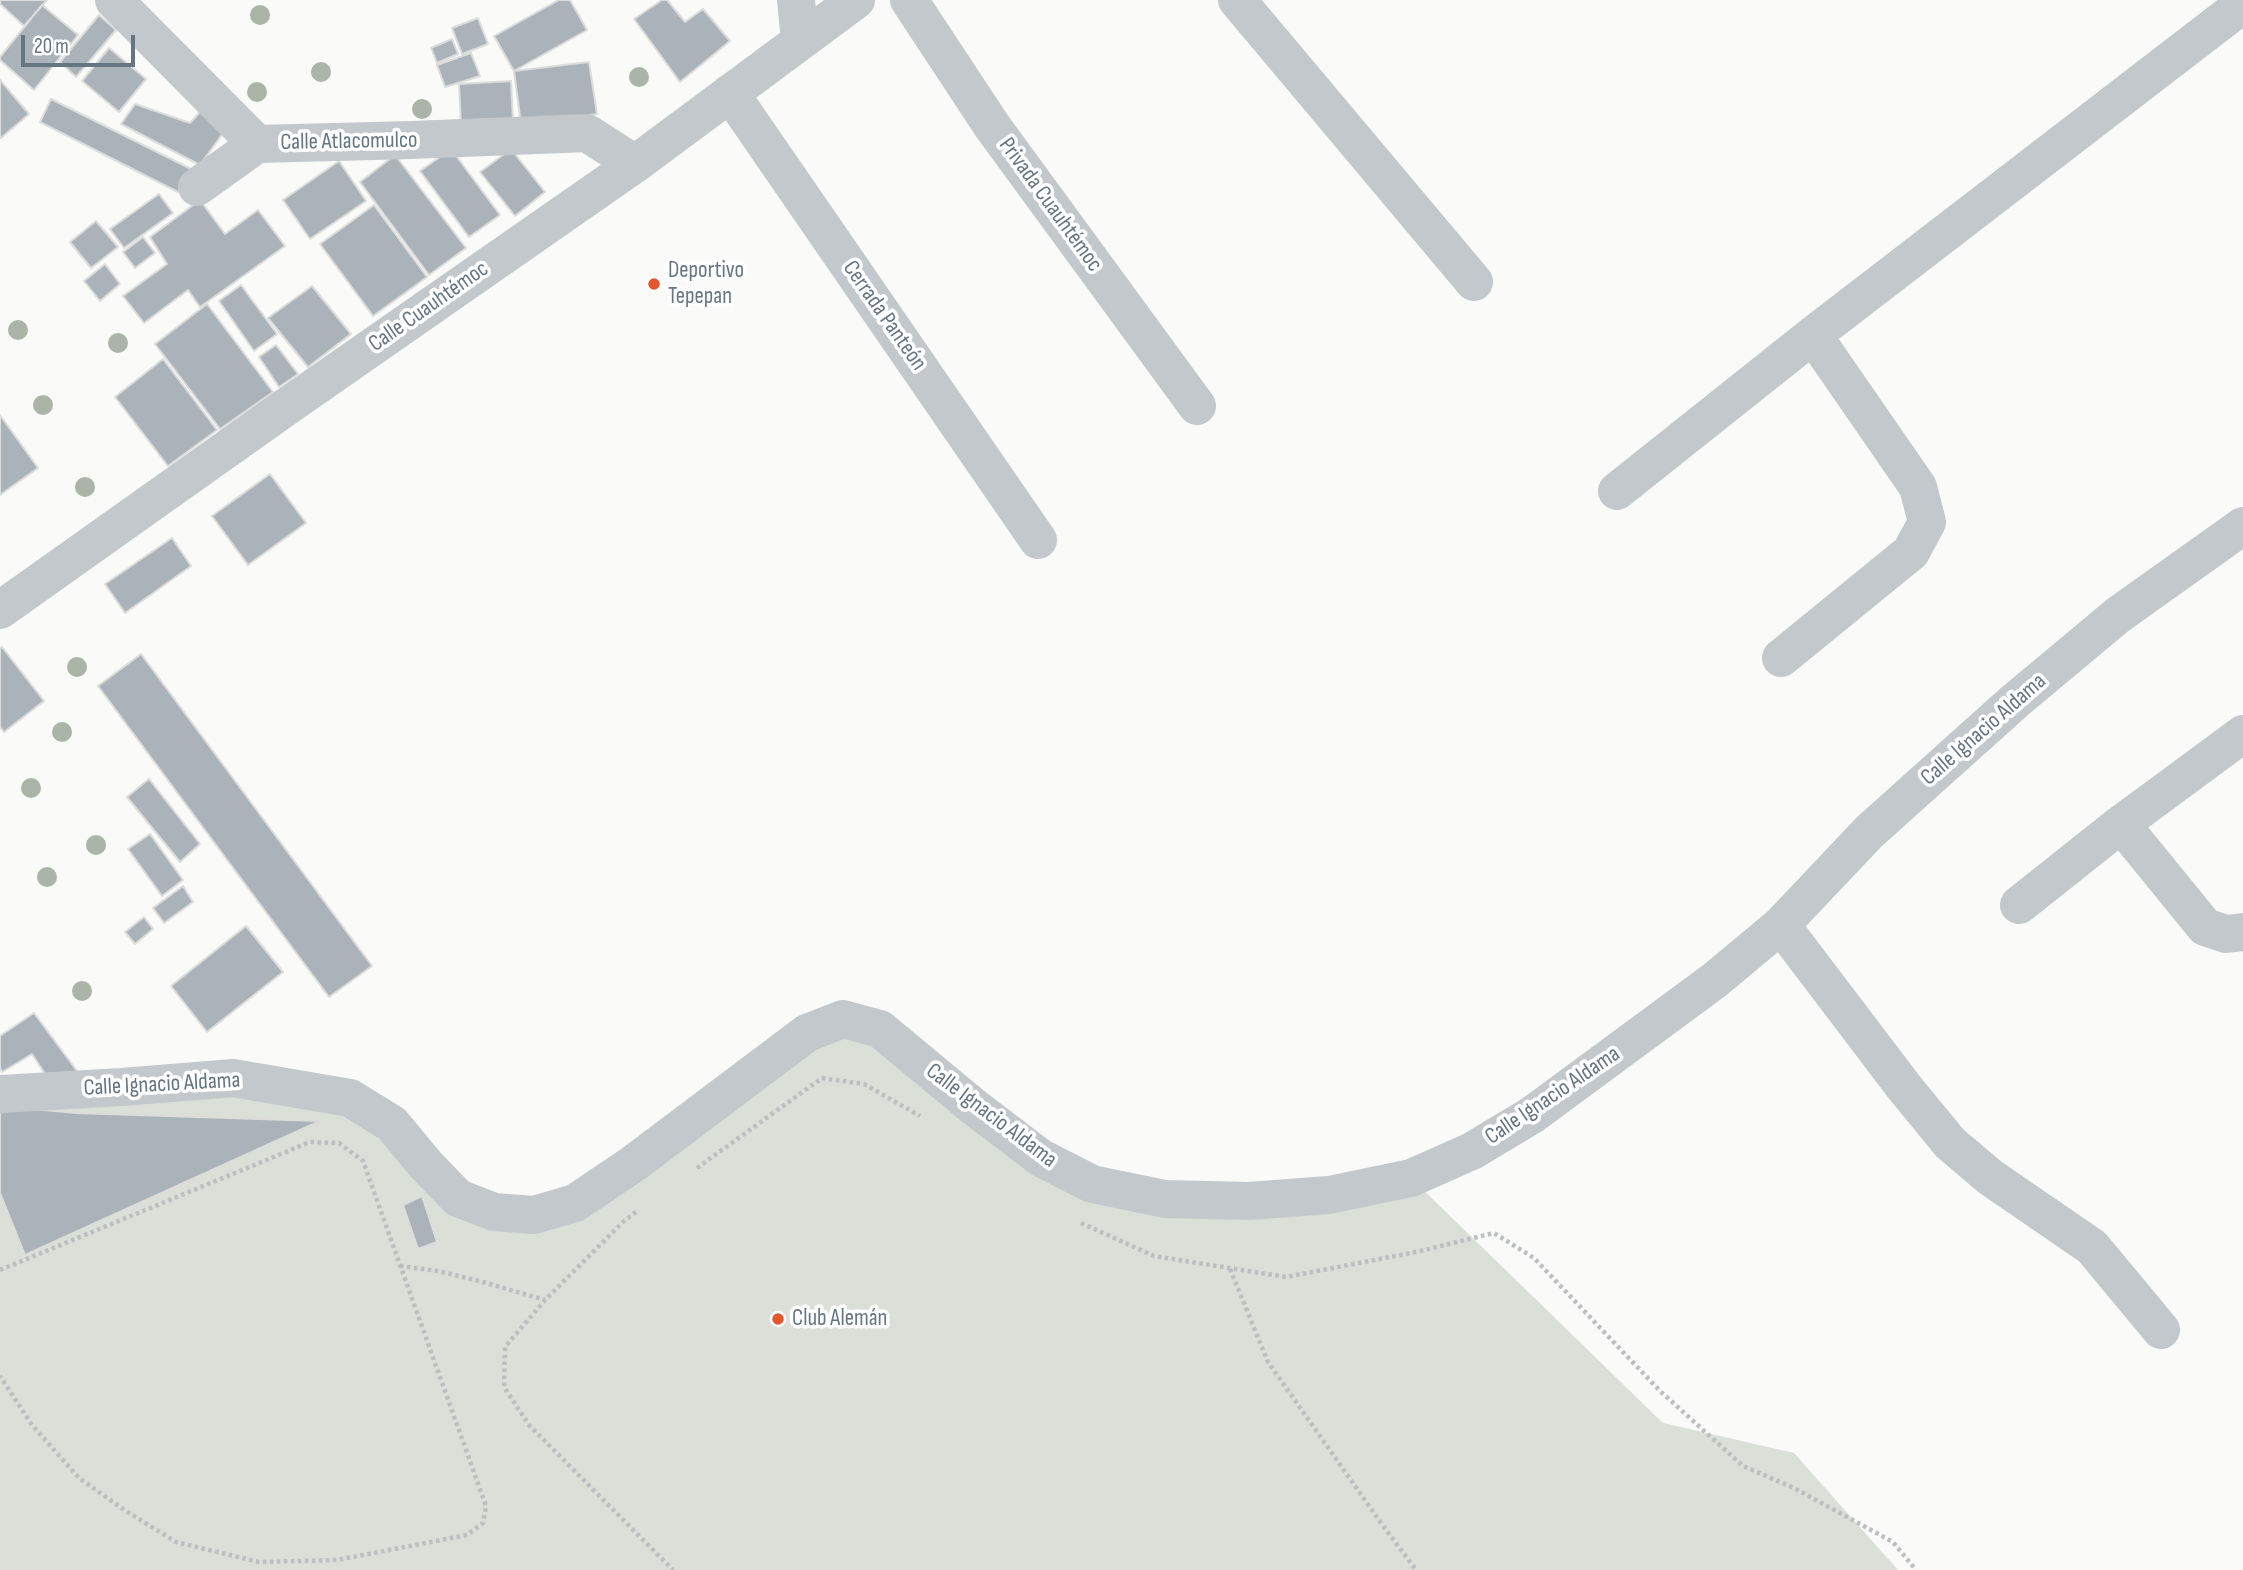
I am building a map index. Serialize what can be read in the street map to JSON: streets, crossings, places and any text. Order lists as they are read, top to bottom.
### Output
{
  "streets": {
    "street": [
      "Calle Atlacomulco",
      "Privada Cuauhtémoc",
      "Calle Cuauhtémoc",
      "Cerrada Panteón",
      "Calle Ignacio Aldama"
    ]
  },
  "crossings": [
    ["Calle Atlacomulco", "Calle Cuauhtémoc"],
    ["Calle Cuauhtémoc", "Cerrada Panteón"]
  ],
  "places": ["Deportivo Tepepan", "Club Alemán"],
  "scale_bar": "20 m"
}
